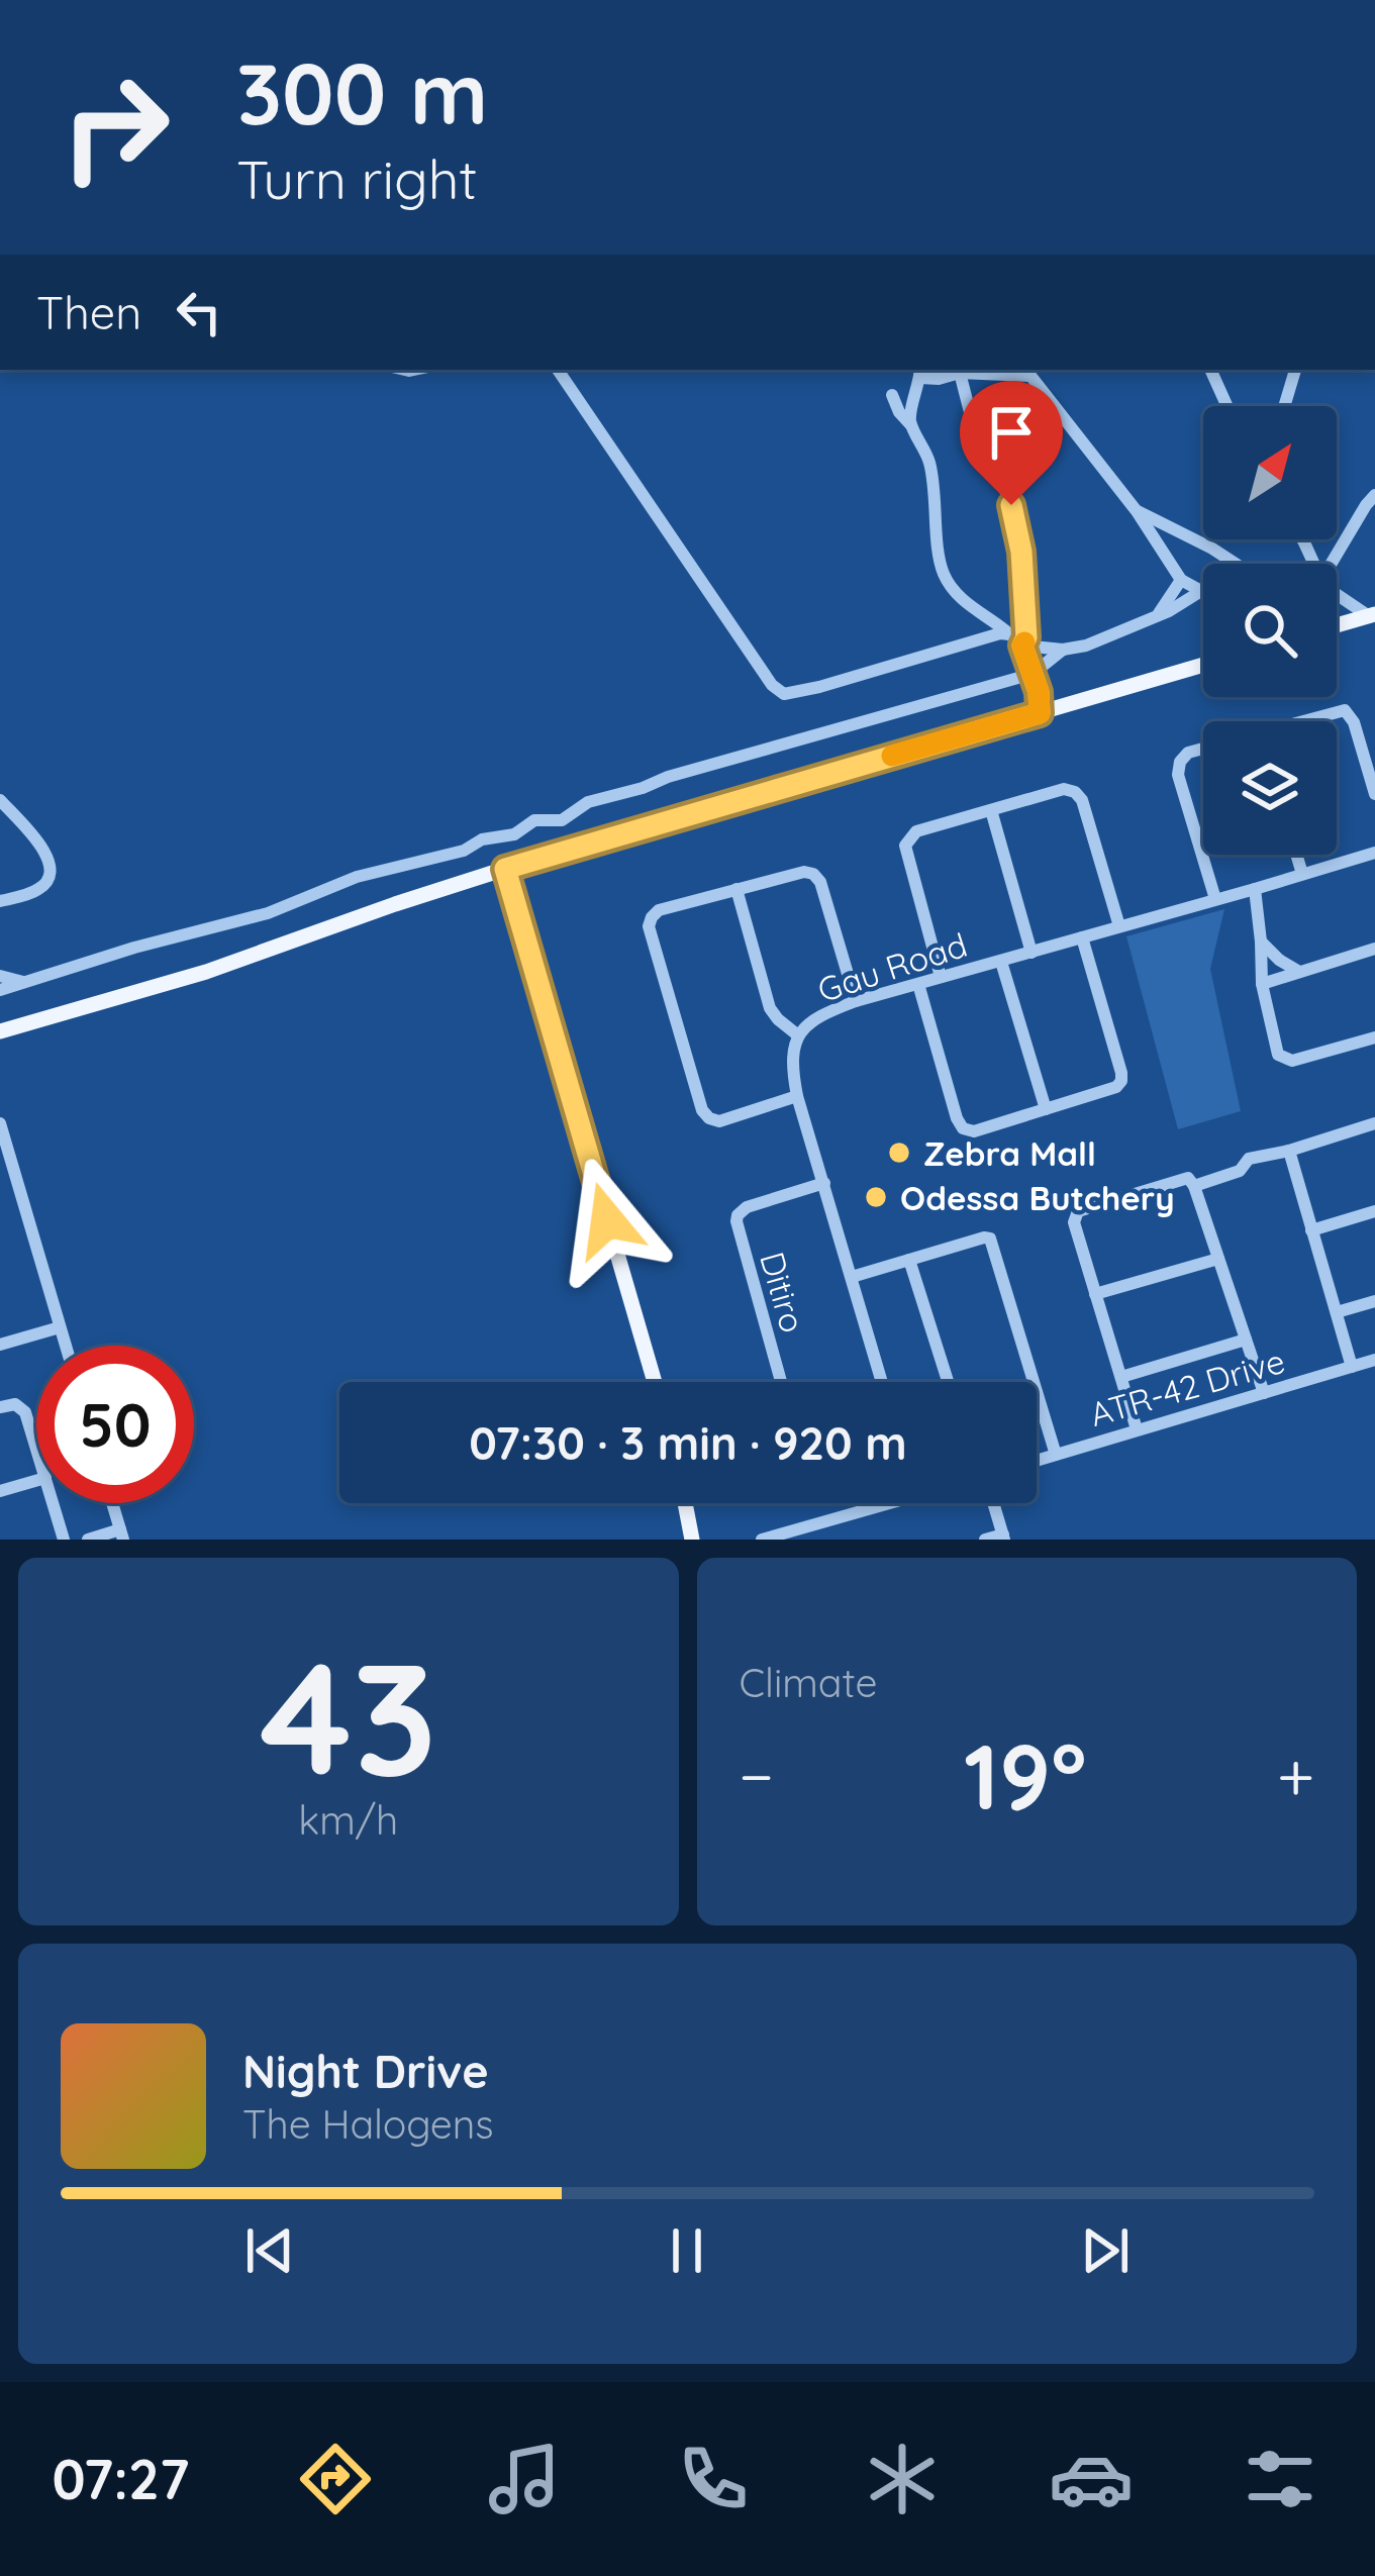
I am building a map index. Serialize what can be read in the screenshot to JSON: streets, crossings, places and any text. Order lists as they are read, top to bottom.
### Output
{
  "streets": {
    "street": ["Gau Road", "Ditiro", "ATR-42 Drive"]
  },
  "crossings": [
    ["Gau Road", "Ditiro"]
  ],
  "places": ["Zebra Mall", "Odessa Butchery"],
  "north": "top right",
  "page": {
    "turn": ["300 m", "Turn right"],
    "then": "Then",
    "limit": "50",
    "trip": "07:30 · 3 min · 920 m",
    "tile": [
      ["43", "km/h"],
      "Climate"
    ],
    "heat": ["−", "19°", "+"],
    "song": ["Night Drive", "The Halogens"],
    "tabs": "07:27"
  }
}
